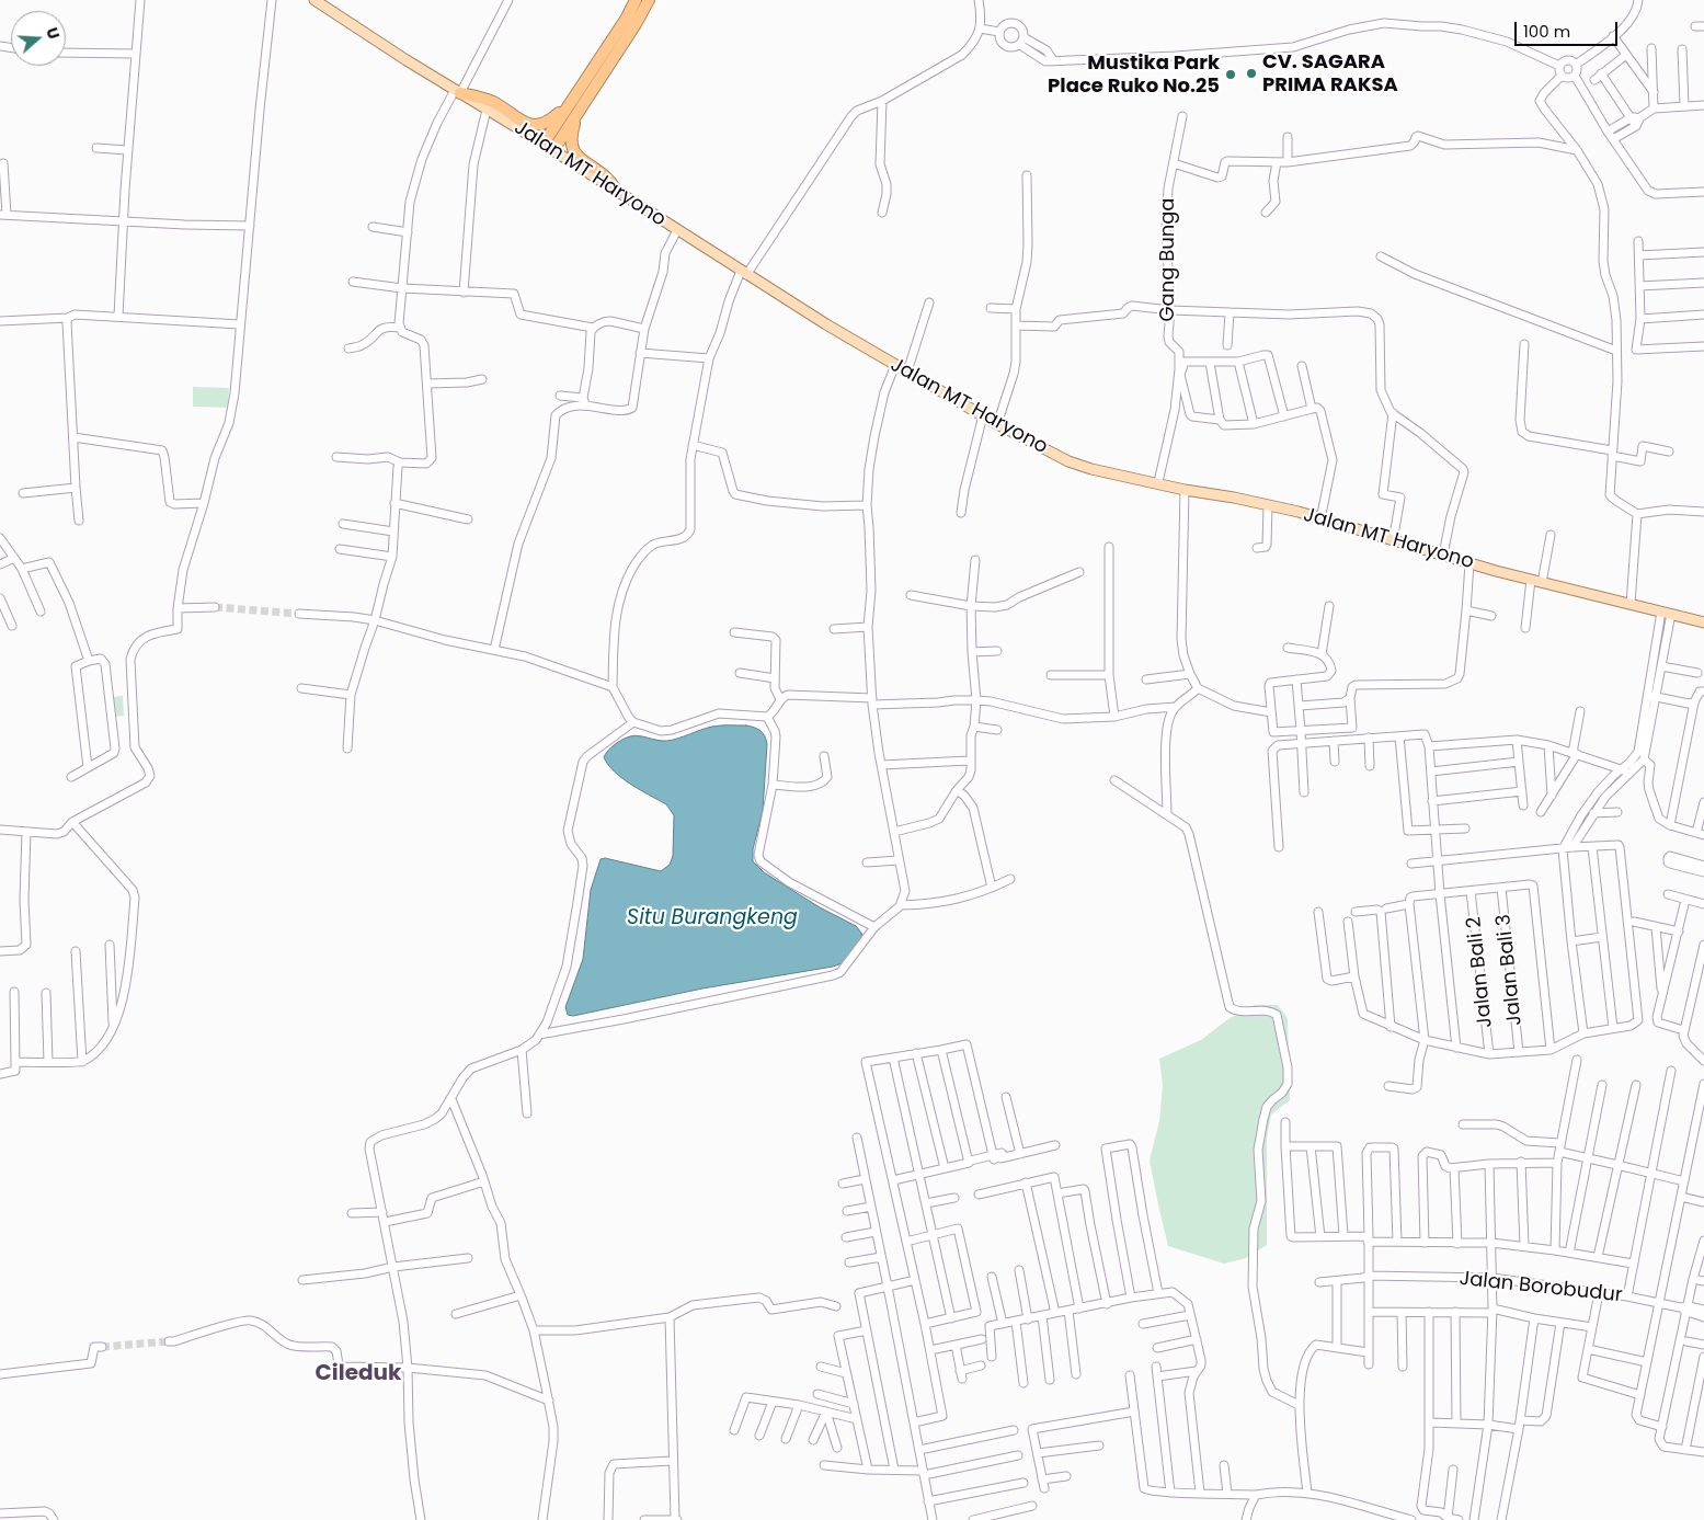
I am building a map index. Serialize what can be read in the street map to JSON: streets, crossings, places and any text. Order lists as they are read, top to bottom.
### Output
{
  "streets": {
    "main road": ["Jalan MT Haryono"],
    "street": [
      "Gang Bunga",
      "Jalan Bali 3",
      "Jalan Bali 2",
      "Jalan Borobudur"
    ]
  },
  "crossings": [
    ["Jalan MT Haryono", "Gang Bunga"]
  ],
  "districts": ["Cileduk"],
  "water": ["Situ Burangkeng"],
  "places": ["CV. SAGARA PRIMA RAKSA", "Mustika Park Place Ruko No.25"],
  "scale_bar": "100 m",
  "north": "right"
}
